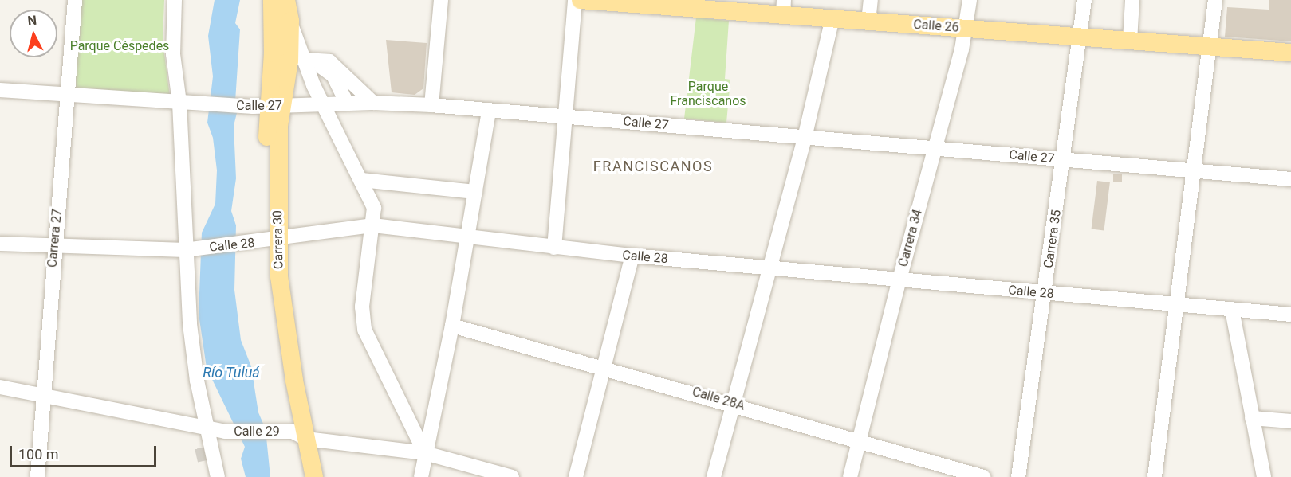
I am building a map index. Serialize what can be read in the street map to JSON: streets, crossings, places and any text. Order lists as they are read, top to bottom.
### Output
{
  "streets": {
    "main road": ["Calle 26", "Carrera 30"],
    "street": [
      "Calle 27",
      "Carrera 27",
      "Carrera 34",
      "Carrera 35",
      "Calle 28",
      "Calle 28A",
      "Calle 29"
    ]
  },
  "crossings": [
    ["Calle 26", "Carrera 34"],
    ["Calle 26", "Carrera 35"],
    ["Calle 27", "Carrera 27"],
    ["Calle 27", "Carrera 34"],
    ["Calle 27", "Carrera 35"],
    ["Calle 27", "Carrera 30"],
    ["Carrera 27", "Calle 28"],
    ["Carrera 27", "Calle 29"],
    ["Carrera 34", "Calle 28"],
    ["Carrera 34", "Calle 28A"],
    ["Carrera 35", "Calle 28"],
    ["Carrera 30", "Calle 28"],
    ["Carrera 30", "Calle 29"]
  ],
  "districts": ["FRANCISCANOS"],
  "water": ["Río Tuluá"],
  "parks": ["Parque Céspedes", "Parque Franciscanos"],
  "scale_bar": "100 m",
  "north": "top"
}
